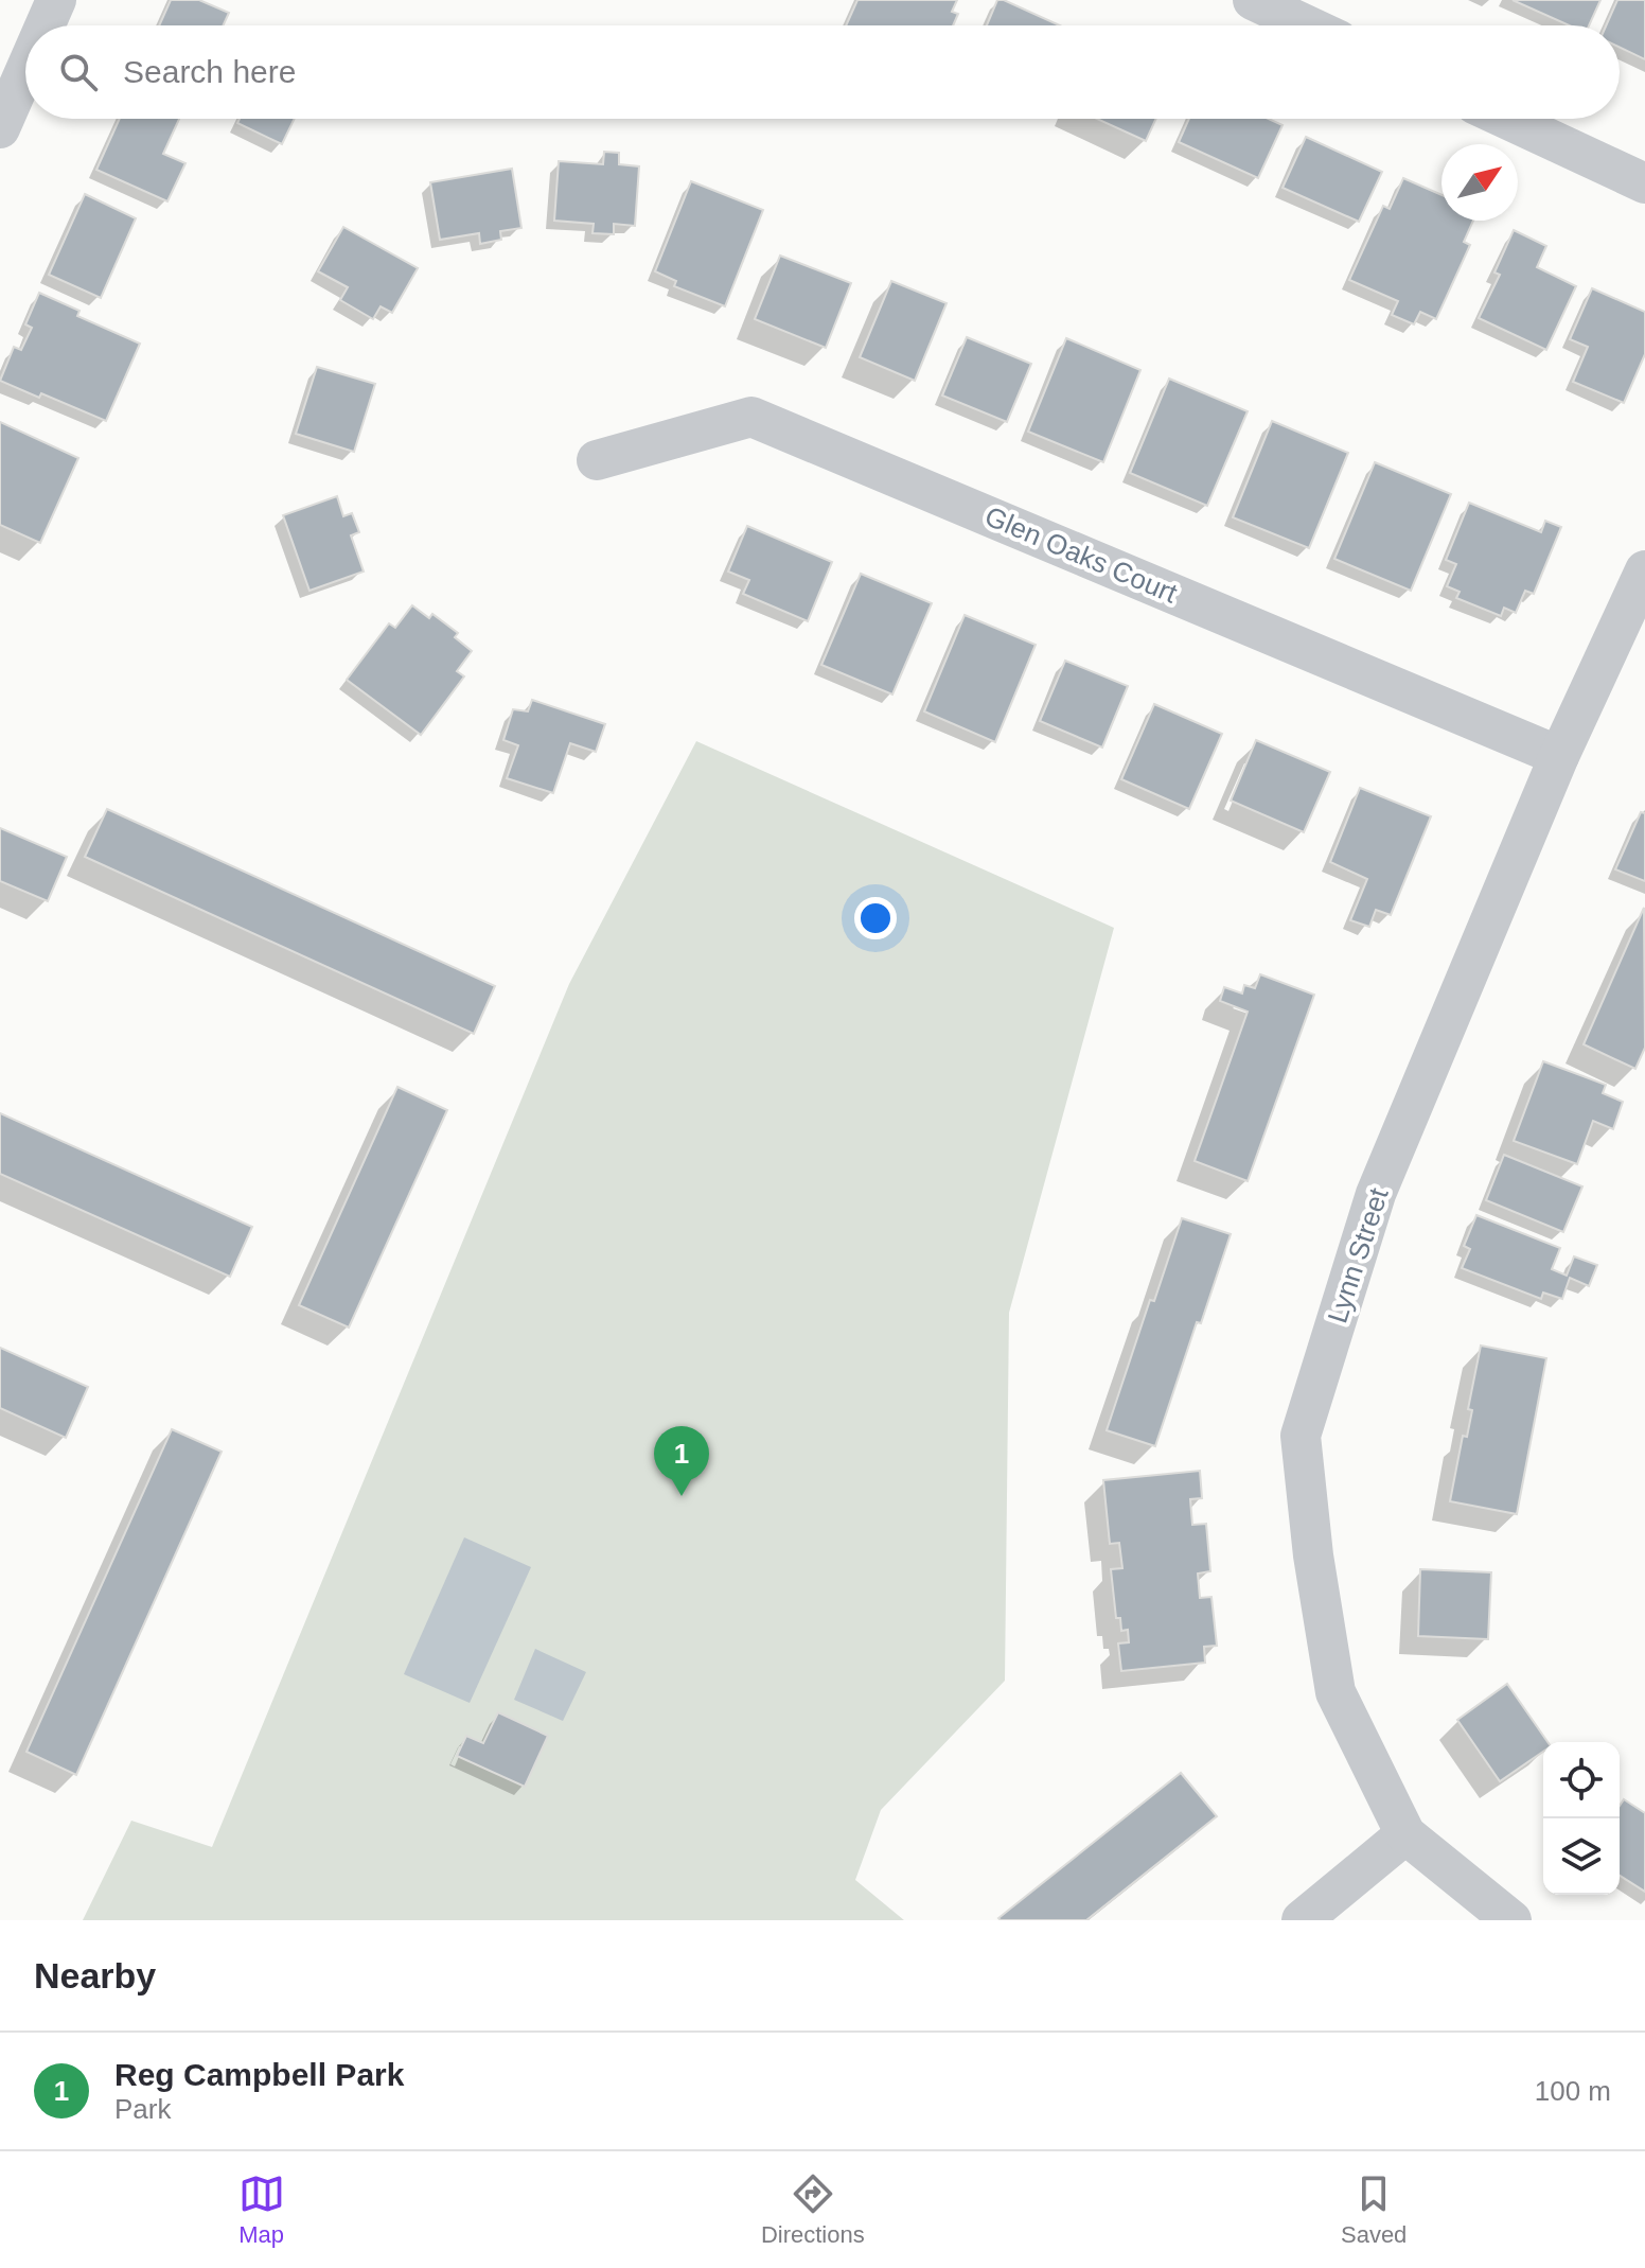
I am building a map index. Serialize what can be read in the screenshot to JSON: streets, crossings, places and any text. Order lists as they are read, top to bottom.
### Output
{
  "streets": {
    "street": ["Glen Oaks Court", "Lynn Street"]
  },
  "crossings": [
    ["Glen Oaks Court", "Lynn Street"]
  ],
  "north": "top right",
  "page": {
    "search": "Search here",
    "pins": "1",
    "heading": "Nearby",
    "list": [
      {
        "mark": "1",
        "name": "Reg Campbell Park",
        "note": "Park",
        "value": "100 m"
      }
    ],
    "nav": ["Map", "Directions", "Saved"]
  }
}
